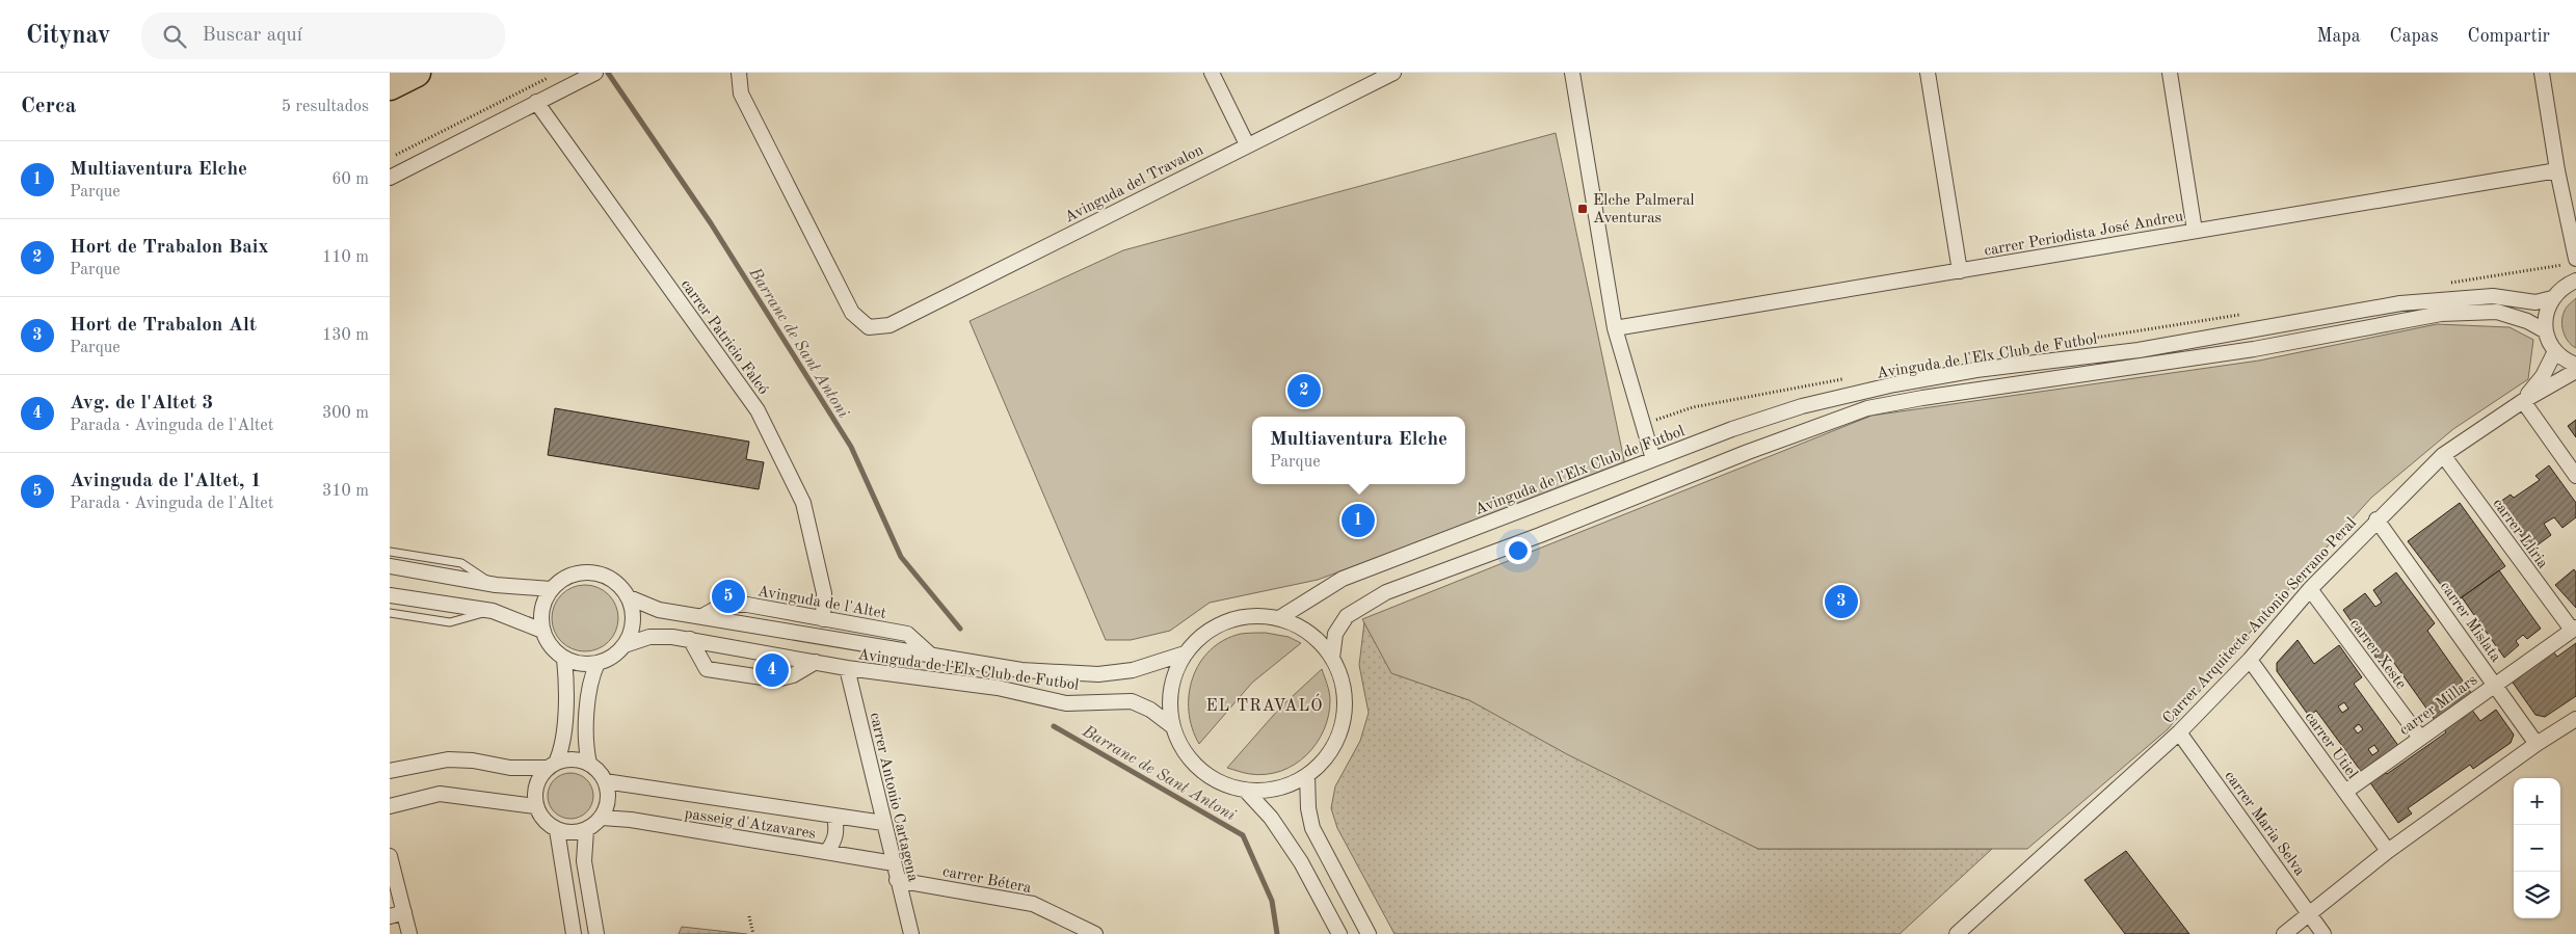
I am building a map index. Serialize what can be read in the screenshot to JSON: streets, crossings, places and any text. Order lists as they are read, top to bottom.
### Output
{
  "streets": {
    "street": [
      "Avinguda del Travalon",
      "carrer Periodista José Andreu",
      "carrer Patricio Falcó",
      "Avinguda de l'Elx Club de Futbol",
      "carrer Llíria",
      "Avinguda de l'Altet",
      "Carrer Arquitecte Antonio Serrano Peral",
      "carrer Mislata",
      "carrer Xeste",
      "carrer Millars",
      "carrer Utiel",
      "carrer Antonio Cartagena",
      "passeig d'Atzavares",
      "carrer Maria Selva",
      "carrer Bétera"
    ]
  },
  "crossings": [
    ["carrer Patricio Falcó", "Avinguda de l'Altet"],
    ["Avinguda de l'Elx Club de Futbol", "Avinguda de l'Altet"],
    ["Avinguda de l'Elx Club de Futbol", "carrer Antonio Cartagena"],
    ["carrer Llíria", "Carrer Arquitecte Antonio Serrano Peral"],
    ["carrer Llíria", "carrer Millars"],
    ["Carrer Arquitecte Antonio Serrano Peral", "carrer Mislata"],
    ["Carrer Arquitecte Antonio Serrano Peral", "carrer Xeste"],
    ["Carrer Arquitecte Antonio Serrano Peral", "carrer Utiel"],
    ["Carrer Arquitecte Antonio Serrano Peral", "carrer Maria Selva"],
    ["carrer Mislata", "carrer Millars"],
    ["carrer Xeste", "carrer Millars"],
    ["carrer Millars", "carrer Utiel"],
    ["carrer Antonio Cartagena", "passeig d'Atzavares"],
    ["carrer Antonio Cartagena", "carrer Bétera"]
  ],
  "districts": ["EL TRAVALÓ"],
  "water": ["Barranc de Sant Antoni"],
  "places": {
    "transit": ["Elche Palmeral Aventuras"]
  },
  "page": {
    "header": "Citynav",
    "search": "Buscar aquí",
    "nav": ["Mapa", "Capas", "Compartir"],
    "heading": ["Cerca", "5 resultados"],
    "list": [
      {
        "mark": "1",
        "name": "Multiaventura Elche",
        "note": "Parque",
        "value": "60 m"
      },
      {
        "mark": "2",
        "name": "Hort de Trabalon Baix",
        "note": "Parque",
        "value": "110 m"
      },
      {
        "mark": "3",
        "name": "Hort de Trabalon Alt",
        "note": "Parque",
        "value": "130 m"
      },
      {
        "mark": "4",
        "name": "Avg. de l'Altet 3",
        "note": "Parada · Avinguda de l'Altet",
        "value": "300 m"
      },
      {
        "mark": "5",
        "name": "Avinguda de l'Altet, 1",
        "note": "Parada · Avinguda de l'Altet",
        "value": "310 m"
      }
    ],
    "pins": [
      "2",
      "1",
      "5",
      "3",
      "4"
    ],
    "popup": ["Multiaventura Elche", "Parque"],
    "map_buttons": ["+", "−"]
  }
}
